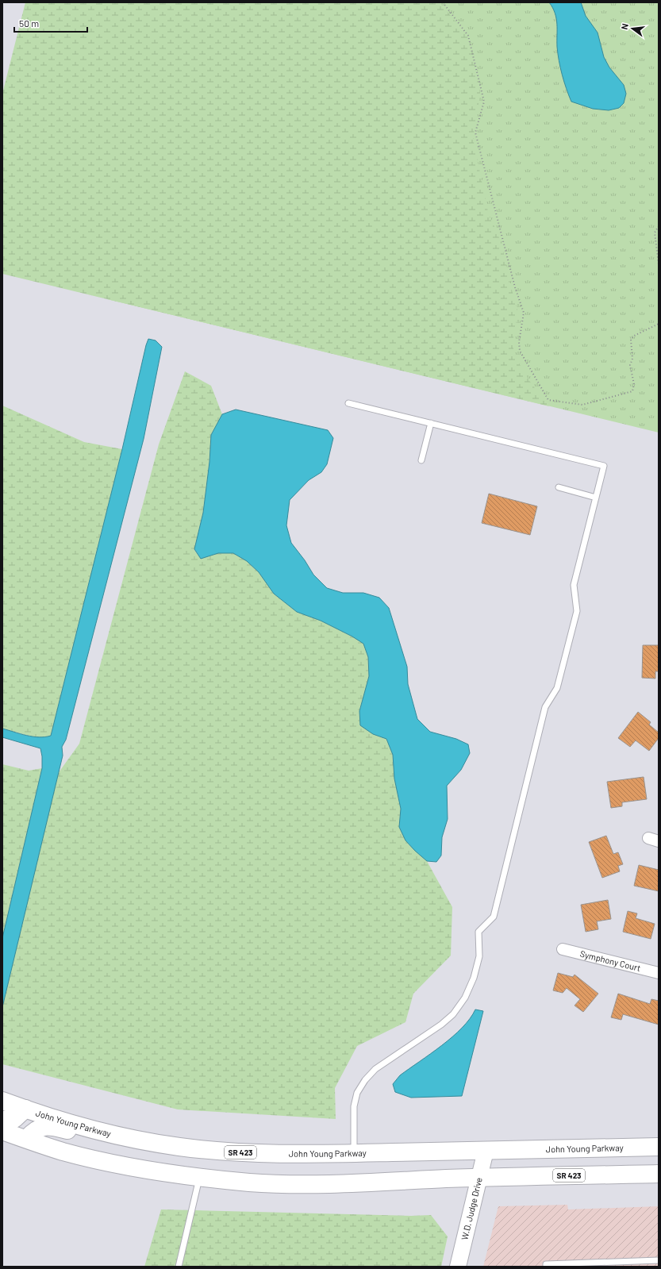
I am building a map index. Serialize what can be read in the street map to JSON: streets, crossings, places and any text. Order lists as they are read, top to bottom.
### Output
{
  "streets": {
    "main road": ["John Young Parkway", "SR 423"],
    "street": ["Symphony Court", "W.D. Judge Drive"]
  },
  "crossings": [
    ["John Young Parkway", "W.D. Judge Drive"],
    ["SR 423", "W.D. Judge Drive"]
  ],
  "scale_bar": "50 m",
  "north": "left"
}
